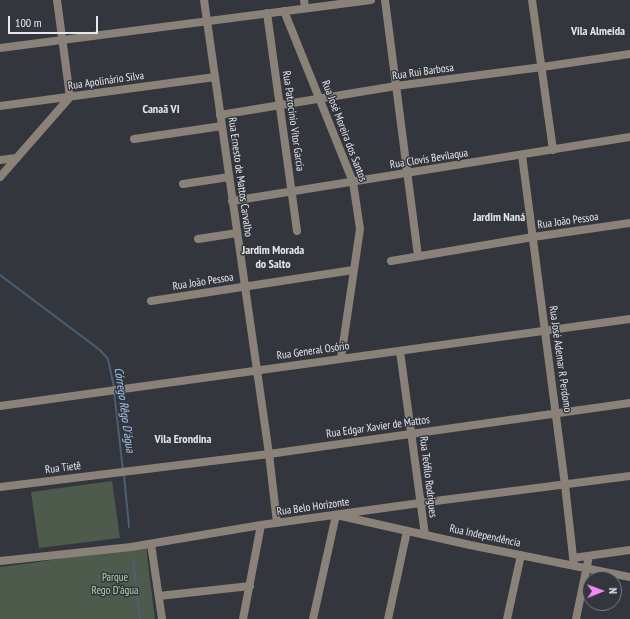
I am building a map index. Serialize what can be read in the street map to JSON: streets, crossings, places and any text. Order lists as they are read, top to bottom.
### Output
{
  "streets": {
    "street": [
      "Rua Rui Barbosa",
      "Rua Apolinário Silva",
      "Rua Patrocinio Vitor Garcia",
      "Rua José Moreira dos Santos",
      "Rua Clovis Bevilaqua",
      "Rua Ernesto de Mattos Carvalho",
      "Rua João Pessoa",
      "Rua General Osório",
      "Rua José Ademar R Perdomo",
      "Rua Edgar Xavier de Mattos",
      "Rua Tietê",
      "Rua Teófilo Rodrigues",
      "Rua Belo Horizonte",
      "Rua Independência"
    ]
  },
  "crossings": [
    ["Rua Rui Barbosa", "Rua Patrocinio Vitor Garcia"],
    ["Rua Rui Barbosa", "Rua José Moreira dos Santos"],
    ["Rua Rui Barbosa", "Rua Ernesto de Mattos Carvalho"],
    ["Rua Apolinário Silva", "Rua Ernesto de Mattos Carvalho"],
    ["Rua Patrocinio Vitor Garcia", "Rua Clovis Bevilaqua"],
    ["Rua José Moreira dos Santos", "Rua Clovis Bevilaqua"],
    ["Rua José Moreira dos Santos", "Rua João Pessoa"],
    ["Rua José Moreira dos Santos", "Rua General Osório"],
    ["Rua Clovis Bevilaqua", "Rua Ernesto de Mattos Carvalho"],
    ["Rua Clovis Bevilaqua", "Rua José Ademar R Perdomo"],
    ["Rua Ernesto de Mattos Carvalho", "Rua João Pessoa"],
    ["Rua Ernesto de Mattos Carvalho", "Rua General Osório"],
    ["Rua Ernesto de Mattos Carvalho", "Rua Edgar Xavier de Mattos"],
    ["Rua Ernesto de Mattos Carvalho", "Rua Belo Horizonte"],
    ["Rua João Pessoa", "Rua José Ademar R Perdomo"],
    ["Rua General Osório", "Rua José Ademar R Perdomo"],
    ["Rua General Osório", "Rua Teófilo Rodrigues"],
    ["Rua José Ademar R Perdomo", "Rua Edgar Xavier de Mattos"],
    ["Rua José Ademar R Perdomo", "Rua Belo Horizonte"],
    ["Rua José Ademar R Perdomo", "Rua Independência"],
    ["Rua Edgar Xavier de Mattos", "Rua Tietê"],
    ["Rua Edgar Xavier de Mattos", "Rua Teófilo Rodrigues"],
    ["Rua Teófilo Rodrigues", "Rua Belo Horizonte"],
    ["Rua Teófilo Rodrigues", "Rua Independência"],
    ["Rua Belo Horizonte", "Rua Independência"]
  ],
  "districts": [
    "Vila Almeida",
    "Canaã VI",
    "Jardim Naná",
    "Jardim Morada do Salto",
    "Vila Erondina"
  ],
  "water": ["Córrego Rêgo D'água"],
  "parks": ["Parque Rego D'água"],
  "scale_bar": "100 m",
  "north": "right"
}
